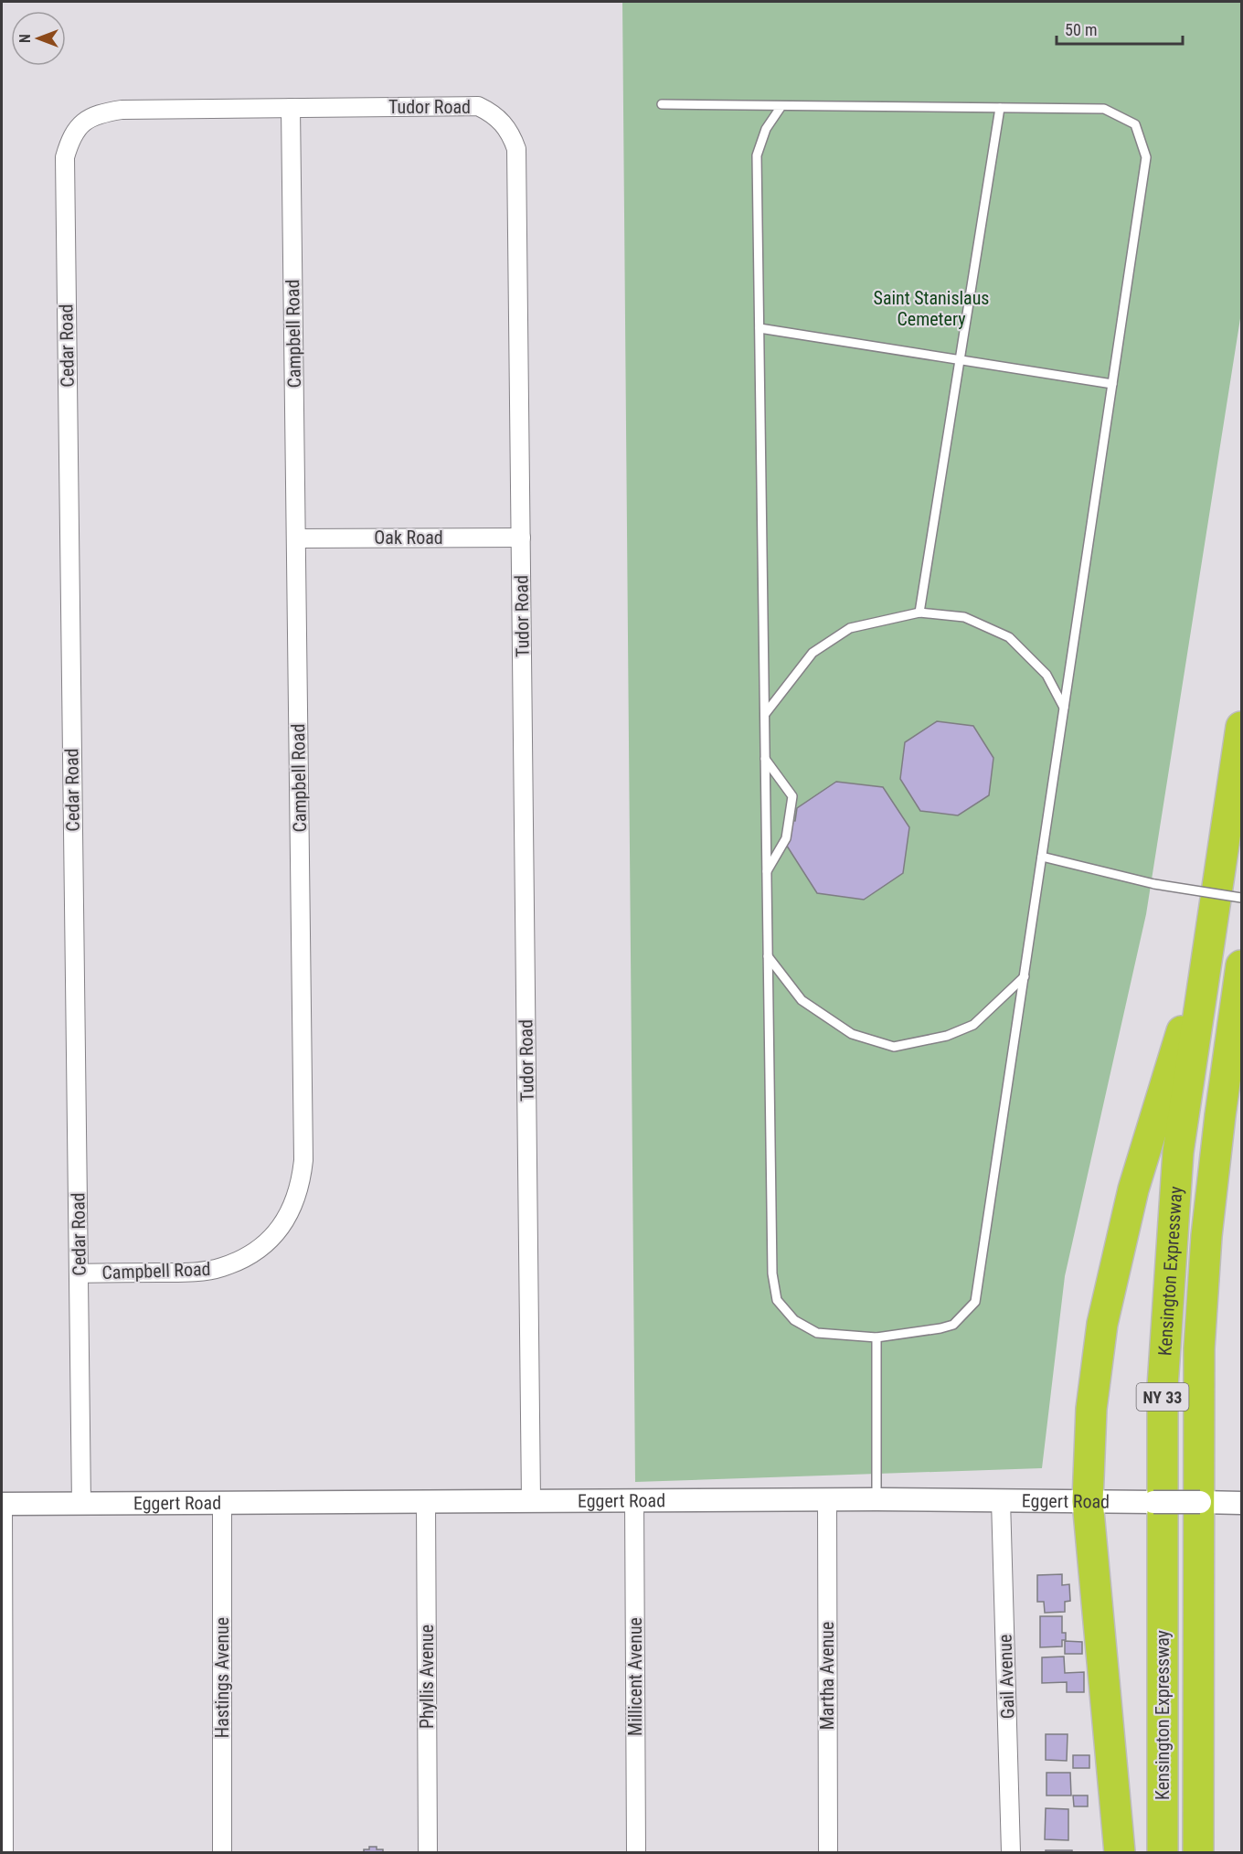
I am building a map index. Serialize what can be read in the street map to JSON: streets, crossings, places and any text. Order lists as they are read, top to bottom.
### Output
{
  "streets": {
    "highway": ["Kensington Expressway", "NY 33"],
    "street": [
      "Tudor Road",
      "Campbell Road",
      "Cedar Road",
      "Oak Road",
      "Eggert Road",
      "Martha Avenue",
      "Phyllis Avenue",
      "Millicent Avenue",
      "Gail Avenue",
      "Hastings Avenue"
    ]
  },
  "crossings": [
    ["Tudor Road", "Campbell Road"],
    ["Tudor Road", "Cedar Road"],
    ["Tudor Road", "Oak Road"],
    ["Tudor Road", "Eggert Road"],
    ["Campbell Road", "Cedar Road"],
    ["Campbell Road", "Oak Road"],
    ["Cedar Road", "Eggert Road"],
    ["Eggert Road", "Martha Avenue"],
    ["Eggert Road", "Phyllis Avenue"],
    ["Eggert Road", "Millicent Avenue"],
    ["Eggert Road", "Gail Avenue"],
    ["Eggert Road", "Hastings Avenue"]
  ],
  "parks": ["Saint Stanislaus Cemetery"],
  "scale_bar": "50 m",
  "north": "left"
}
